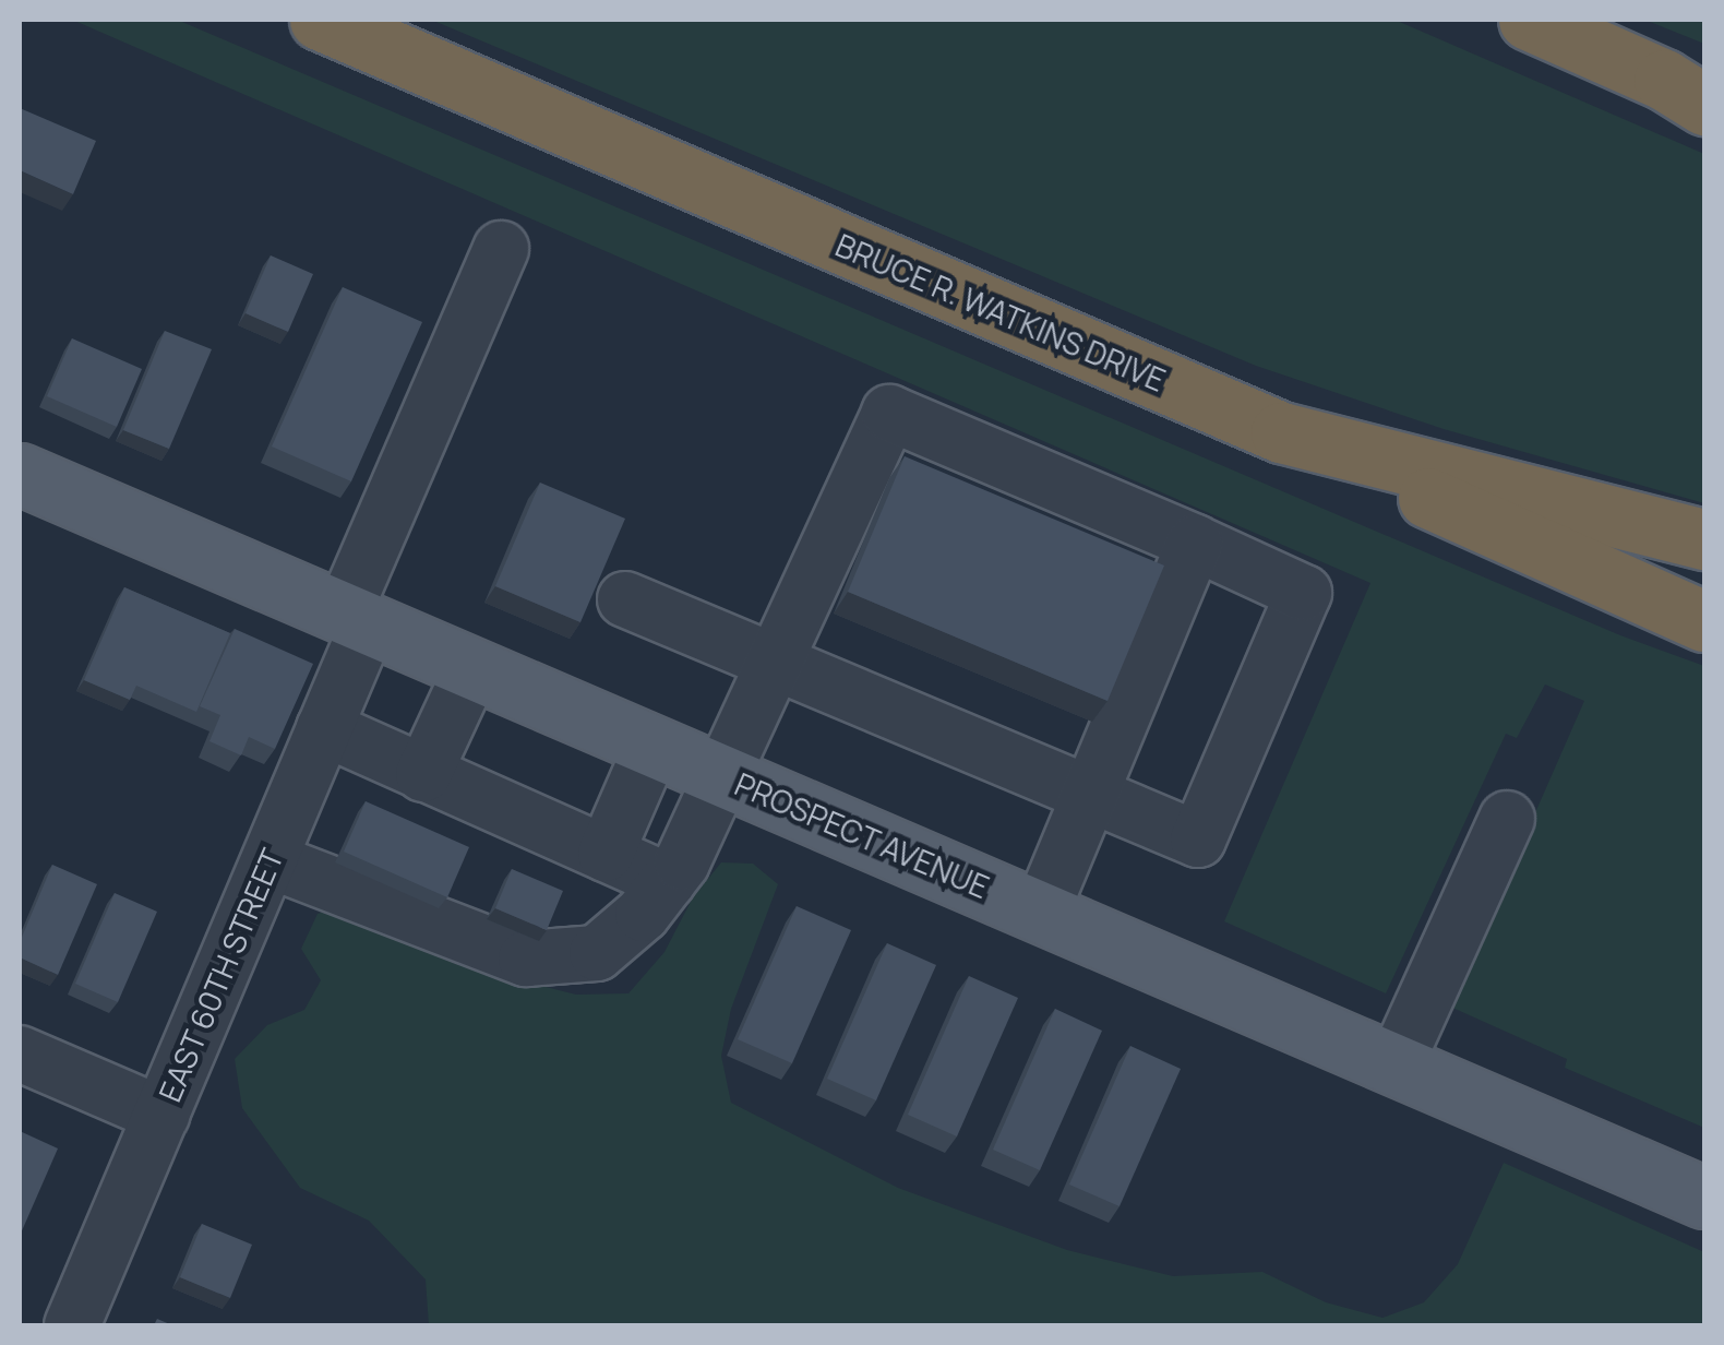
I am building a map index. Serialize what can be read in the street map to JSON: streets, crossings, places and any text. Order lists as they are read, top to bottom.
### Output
{
  "streets": {
    "highway": ["BRUCE R. WATKINS DRIVE"],
    "main road": ["PROSPECT AVENUE"],
    "street": ["EAST 60TH STREET"]
  },
  "crossings": [
    ["PROSPECT AVENUE", "EAST 60TH STREET"]
  ]
}
